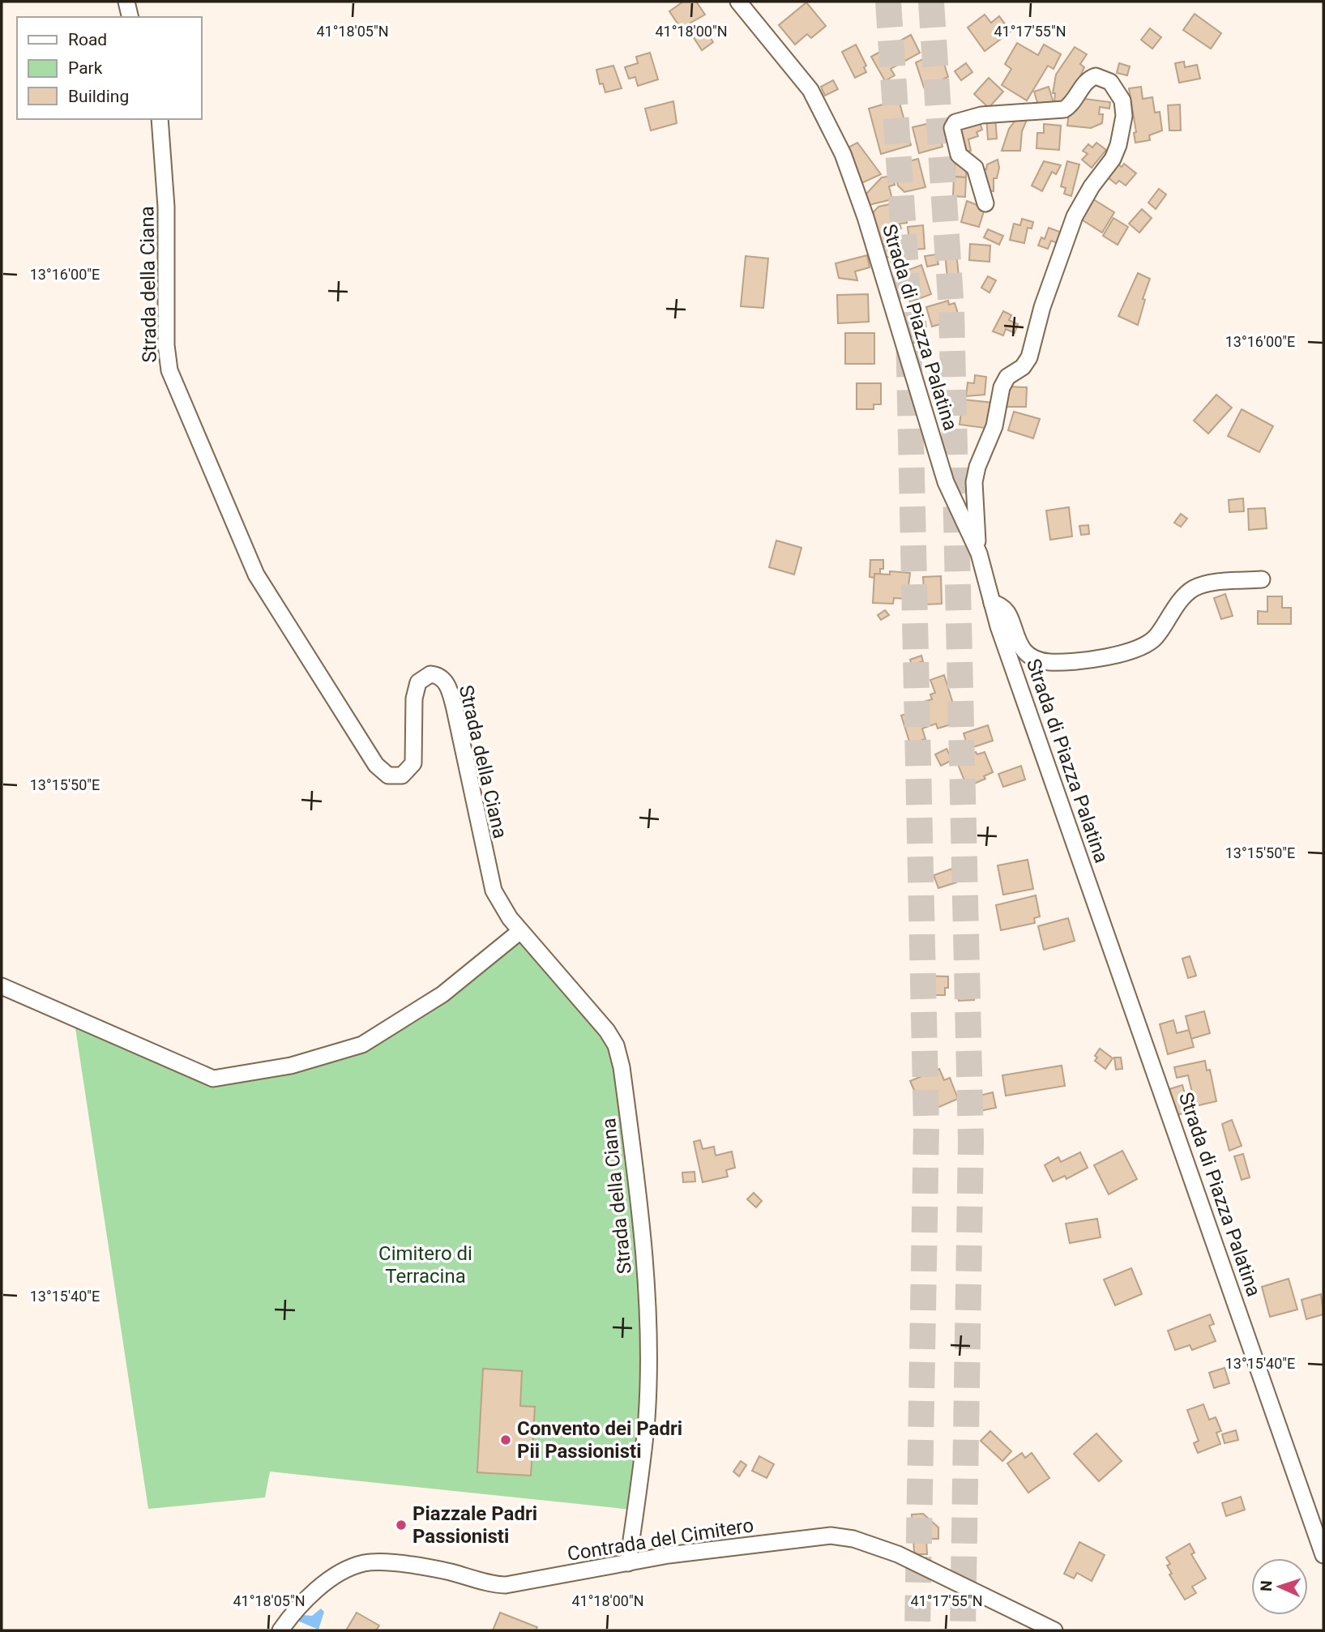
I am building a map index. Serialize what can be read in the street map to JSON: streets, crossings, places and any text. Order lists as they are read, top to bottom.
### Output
{
  "streets": {
    "street": ["Strada della Ciana", "Strada di Piazza Palatina", "Contrada del Cimitero"]
  },
  "crossings": [
    ["Strada della Ciana", "Contrada del Cimitero"]
  ],
  "parks": ["Cimitero di Terracina"],
  "places": ["Convento dei Padri Pii Passionisti", "Piazzale Padri Passionisti"],
  "legend": ["Road", "Park", "Building"],
  "north": "left",
  "coordinates": [
    "41°18'05\"N",
    "41°18'00\"N",
    "41°17'55\"N",
    "13°16'00\"E",
    "13°15'50\"E",
    "13°15'40\"E"
  ]
}
